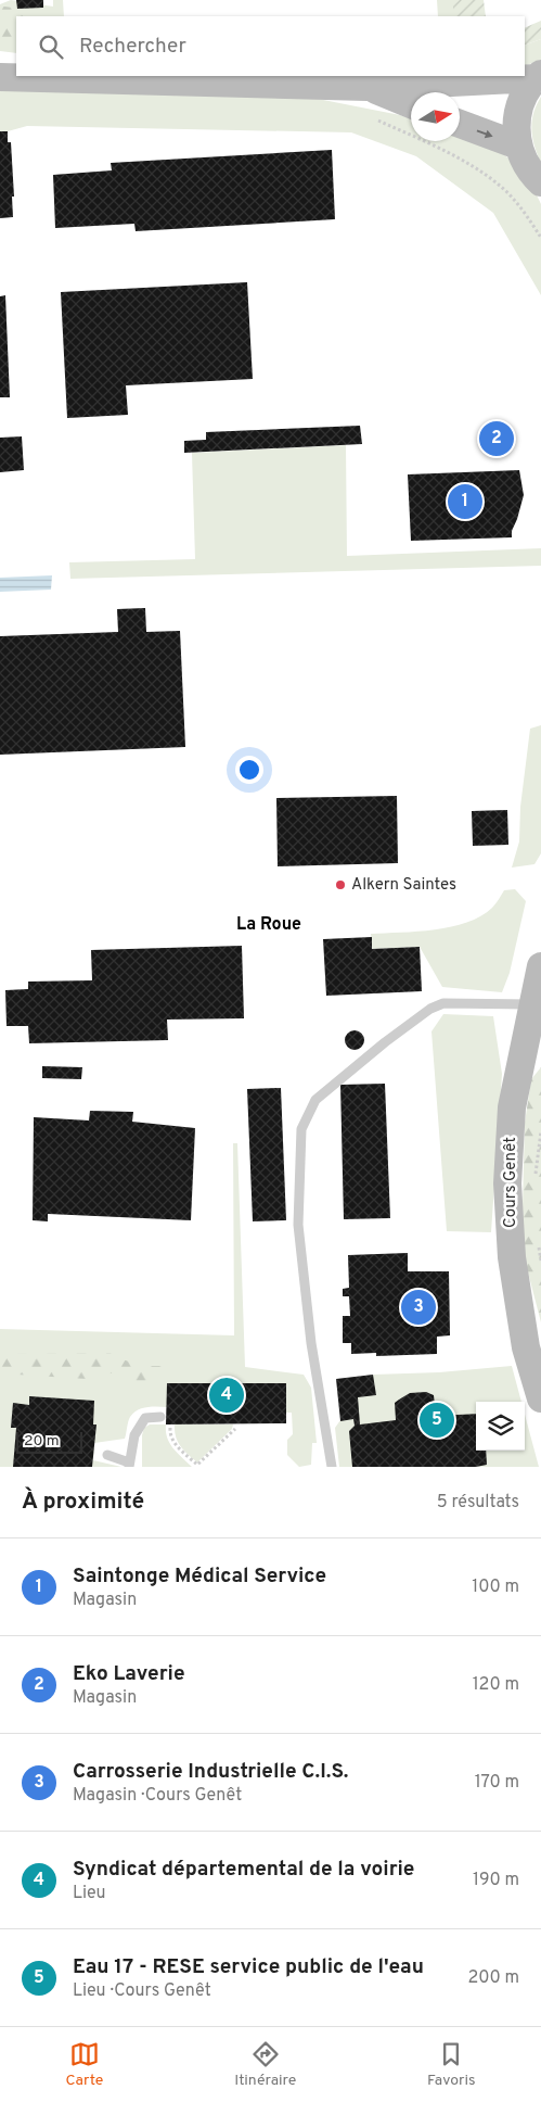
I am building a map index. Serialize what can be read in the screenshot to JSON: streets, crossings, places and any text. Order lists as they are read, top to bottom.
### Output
{
  "streets": {
    "main road": ["Cours Genêt"]
  },
  "districts": ["La Roue"],
  "places": ["Alkern Saintes"],
  "scale_bar": "20 m",
  "north": "right",
  "page": {
    "search": "Rechercher",
    "pins": [
      "2",
      "1",
      "3",
      "4",
      "5"
    ],
    "scale": "20 m",
    "heading": ["À proximité", "5 résultats"],
    "list": [
      {
        "mark": "1",
        "name": "Saintonge Médical Service",
        "note": "Magasin",
        "value": "100 m"
      },
      {
        "mark": "2",
        "name": "Eko Laverie",
        "note": "Magasin",
        "value": "120 m"
      },
      {
        "mark": "3",
        "name": "Carrosserie Industrielle C.I.S.",
        "note": "Magasin · Cours Genêt",
        "value": "170 m"
      },
      {
        "mark": "4",
        "name": "Syndicat départemental de la voirie",
        "note": "Lieu",
        "value": "190 m"
      },
      {
        "mark": "5",
        "name": "Eau 17 - RESE service public de l'eau",
        "note": "Lieu · Cours Genêt",
        "value": "200 m"
      }
    ],
    "nav": ["Carte", "Itinéraire", "Favoris"]
  }
}
